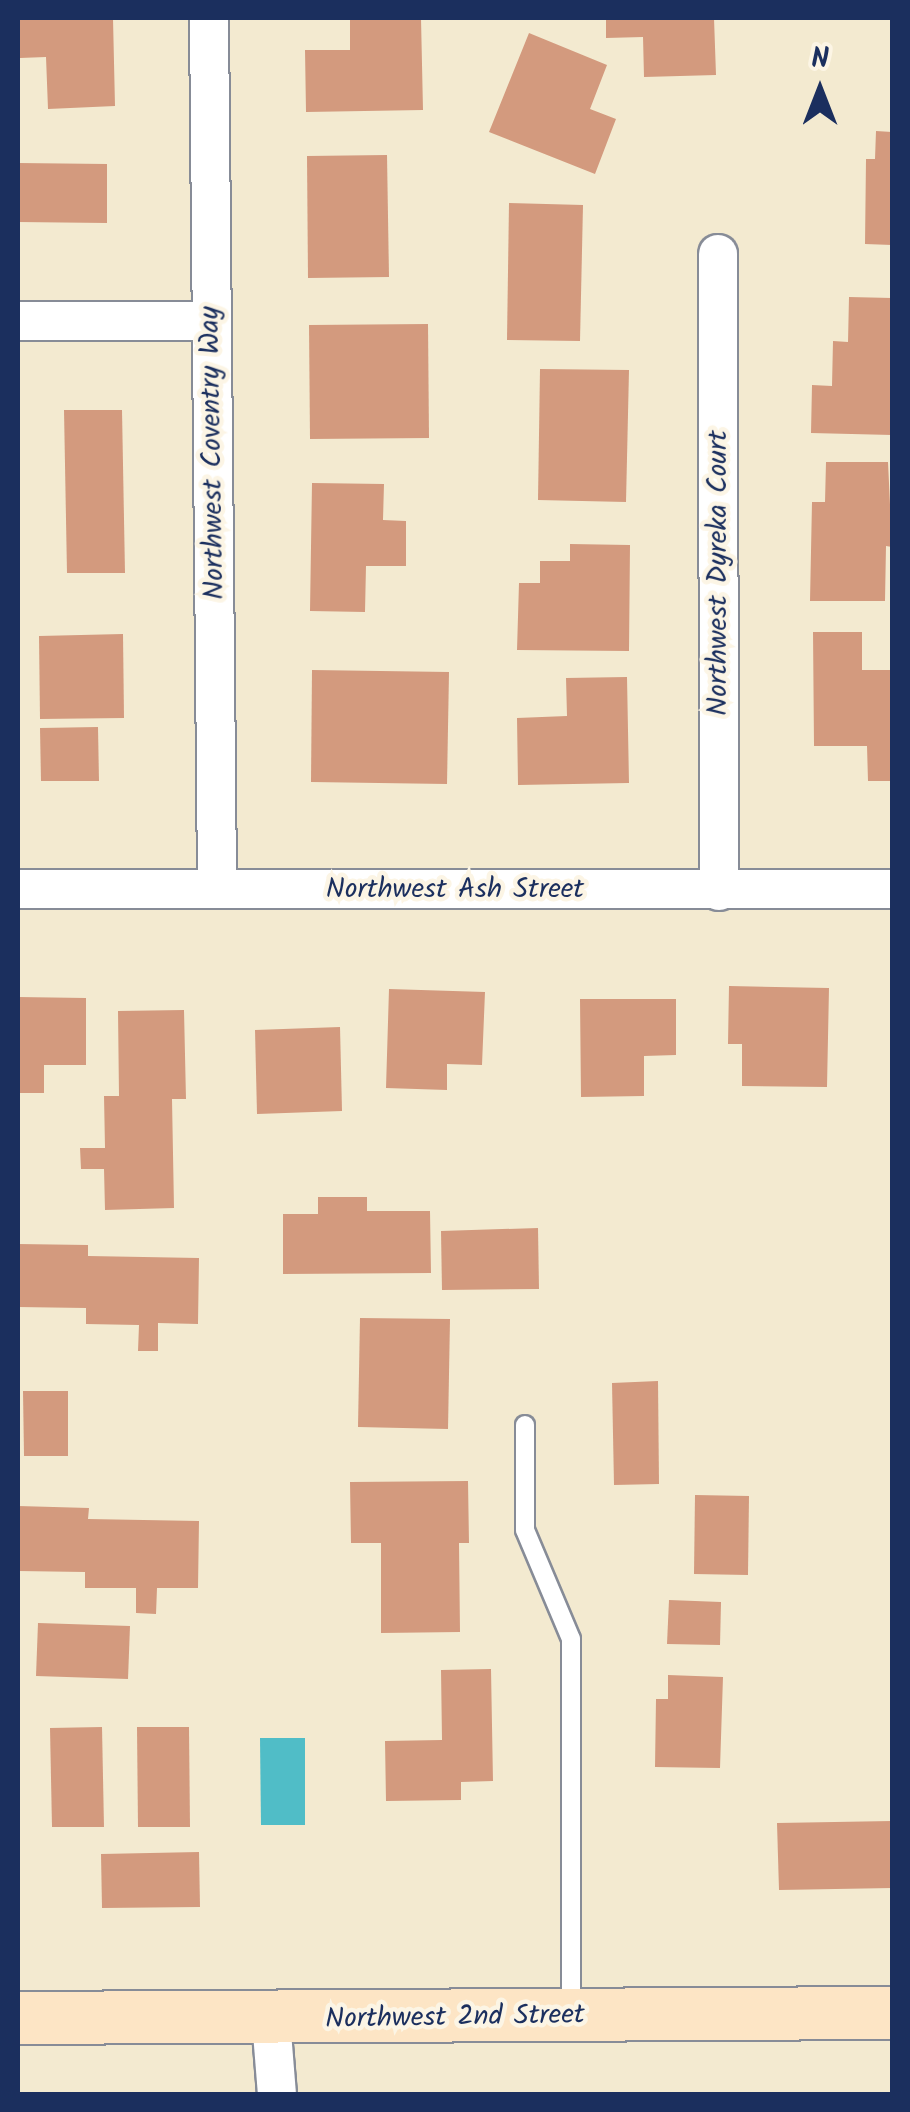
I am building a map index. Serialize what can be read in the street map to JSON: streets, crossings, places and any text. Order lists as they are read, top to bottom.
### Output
{
  "streets": {
    "main road": ["Northwest 2nd Street"],
    "street": ["Northwest Coventry Way", "Northwest Dyreka Court", "Northwest Ash Street"]
  },
  "crossings": [
    ["Northwest Coventry Way", "Northwest Ash Street"],
    ["Northwest Dyreka Court", "Northwest Ash Street"]
  ],
  "north": "top"
}
